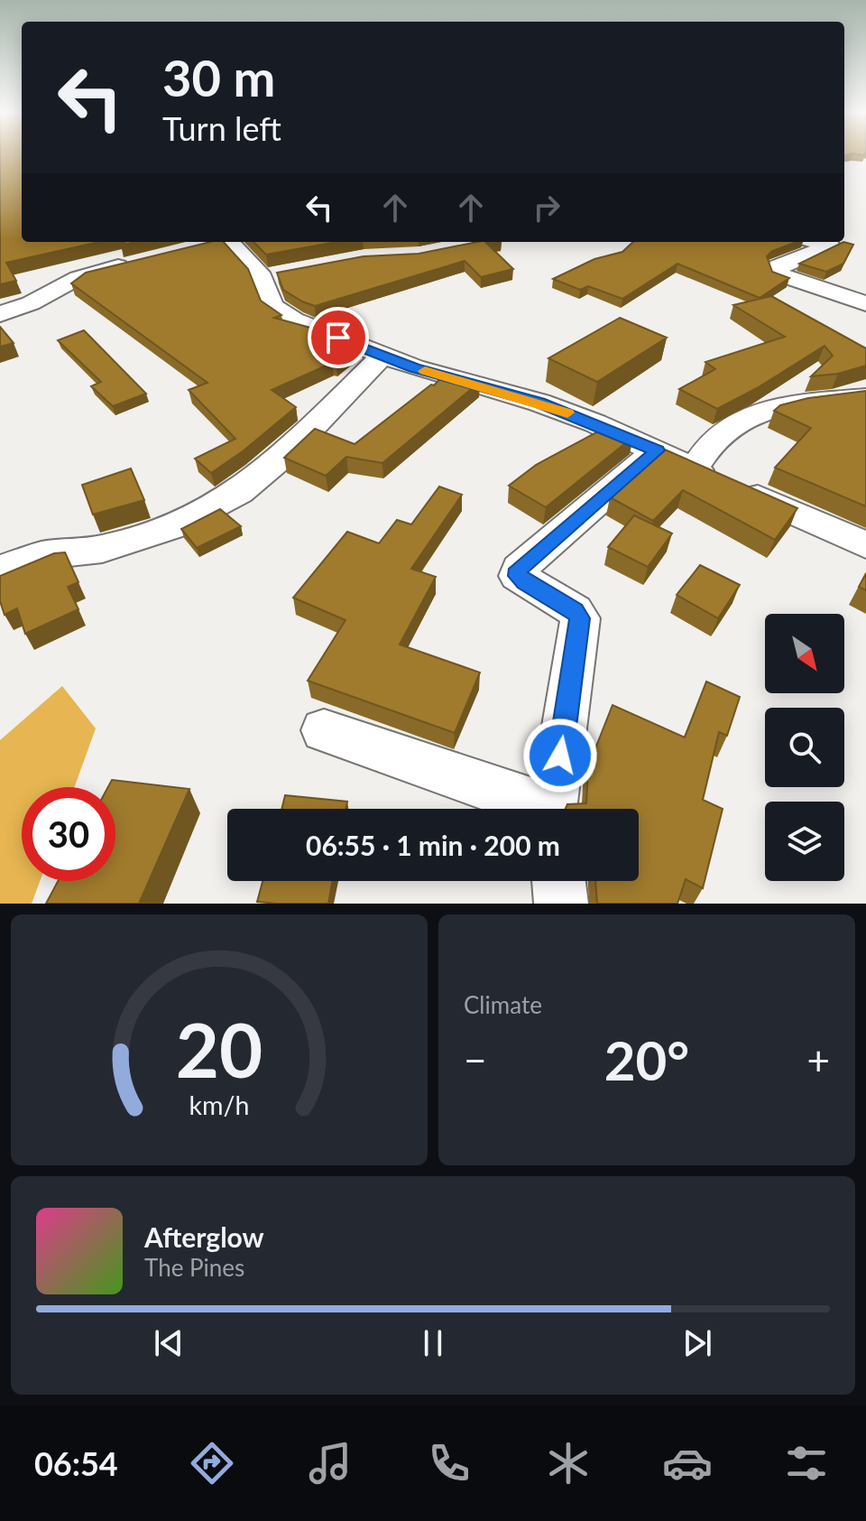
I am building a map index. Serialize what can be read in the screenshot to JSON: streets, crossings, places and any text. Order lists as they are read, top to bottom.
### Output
{
  "north": "bottom right",
  "page": {
    "turn": ["30 m", "Turn left"],
    "limit": "30",
    "trip": "06:55 · 1 min · 200 m",
    "tile": "Climate",
    "heat": ["−", "20°", "+"],
    "song": ["Afterglow", "The Pines"],
    "tabs": "06:54",
    "gauge": ["20", "km/h"]
  }
}
